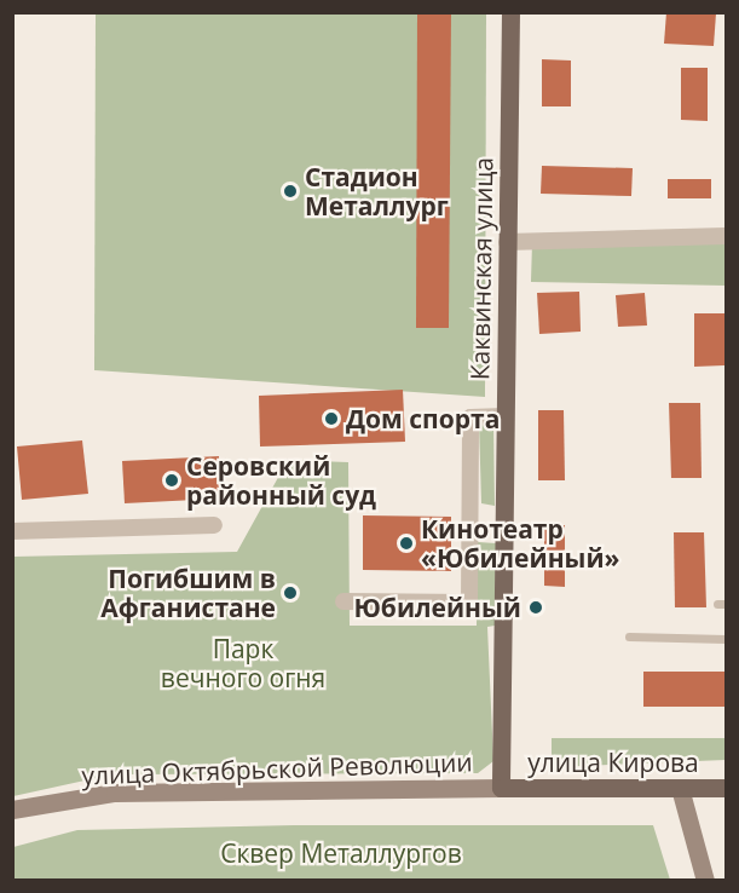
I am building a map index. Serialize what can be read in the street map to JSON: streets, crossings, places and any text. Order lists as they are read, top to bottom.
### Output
{
  "streets": {
    "main road": ["Каквинская улица", "улица Кирова", "улица Октябрьской Революции"]
  },
  "crossings": [
    ["Каквинская улица", "улица Кирова"],
    ["Каквинская улица", "улица Октябрьской Революции"],
    ["улица Кирова", "улица Октябрьской Революции"]
  ],
  "parks": ["Парк вечного огня", "Сквер Металлургов"],
  "places": [
    "Стадион Металлург",
    "Дом спорта",
    "Серовский районный суд",
    "Кинотеатр «Юбилейный»",
    "Погибшим в Афганистане",
    "Юбилейный"
  ]
}
